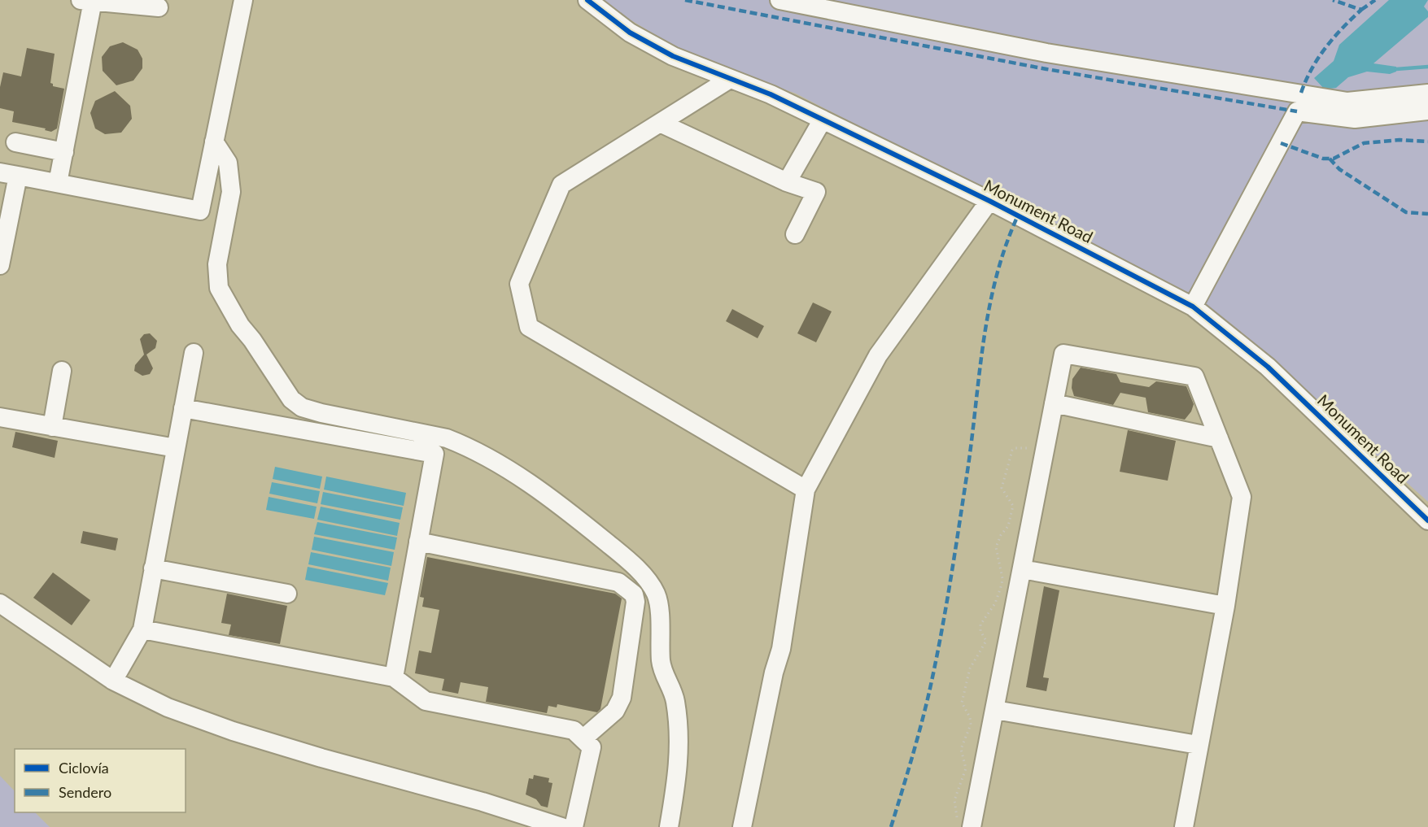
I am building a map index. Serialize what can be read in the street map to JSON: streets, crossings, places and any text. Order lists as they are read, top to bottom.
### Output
{
  "streets": {
    "street": ["Monument Road"]
  },
  "legend": ["Ciclovía", "Sendero"]
}
